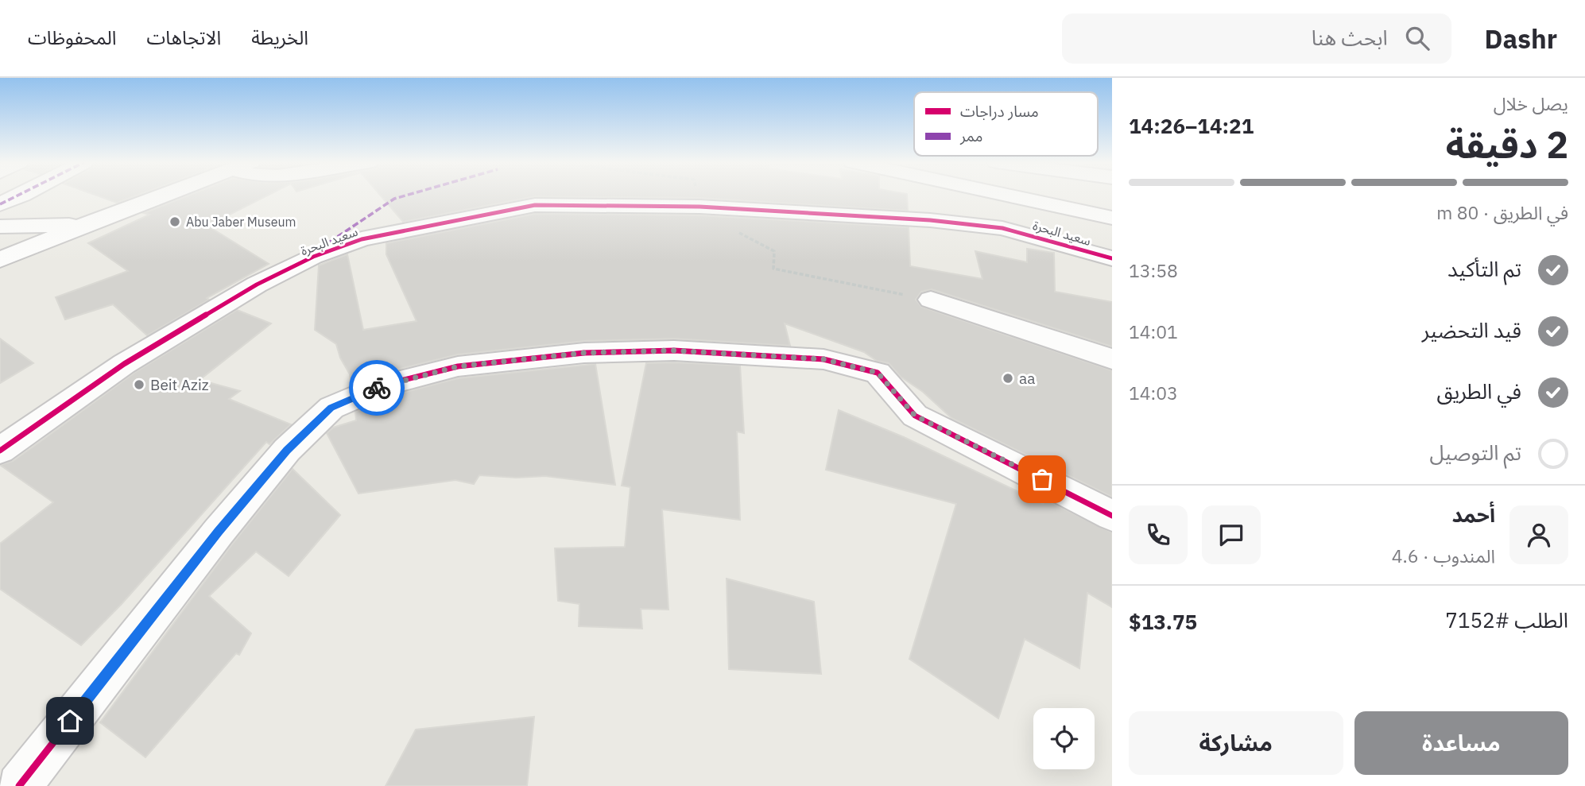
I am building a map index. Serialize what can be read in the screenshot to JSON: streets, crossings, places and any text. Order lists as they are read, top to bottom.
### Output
{
  "streets": {
    "street": ["سعيد البحرة"]
  },
  "places": ["Abu Jaber Museum", "aa", "Beit Aziz"],
  "legend": ["مسار دراجات", "ممر"],
  "page": {
    "header": "Dashr",
    "search": "ابحث هنا",
    "nav": ["الخريطة", "الاتجاهات", "المحفوظات"],
    "heading": ["2 دقيقة", "يصل خلال", "14:21–14:26"],
    "panel": [
      "أحمد",
      "المندوب · 4.6",
      "الطلب #7152",
      "$13.75"
    ],
    "bar": "في الطريق · 80 m",
    "list": [
      ["تم التأكيد", "13:58"],
      ["قيد التحضير", "14:01"],
      ["في الطريق", "14:03"],
      "تم التوصيل"
    ],
    "buttons": ["مساعدة", "مشاركة"]
  }
}
